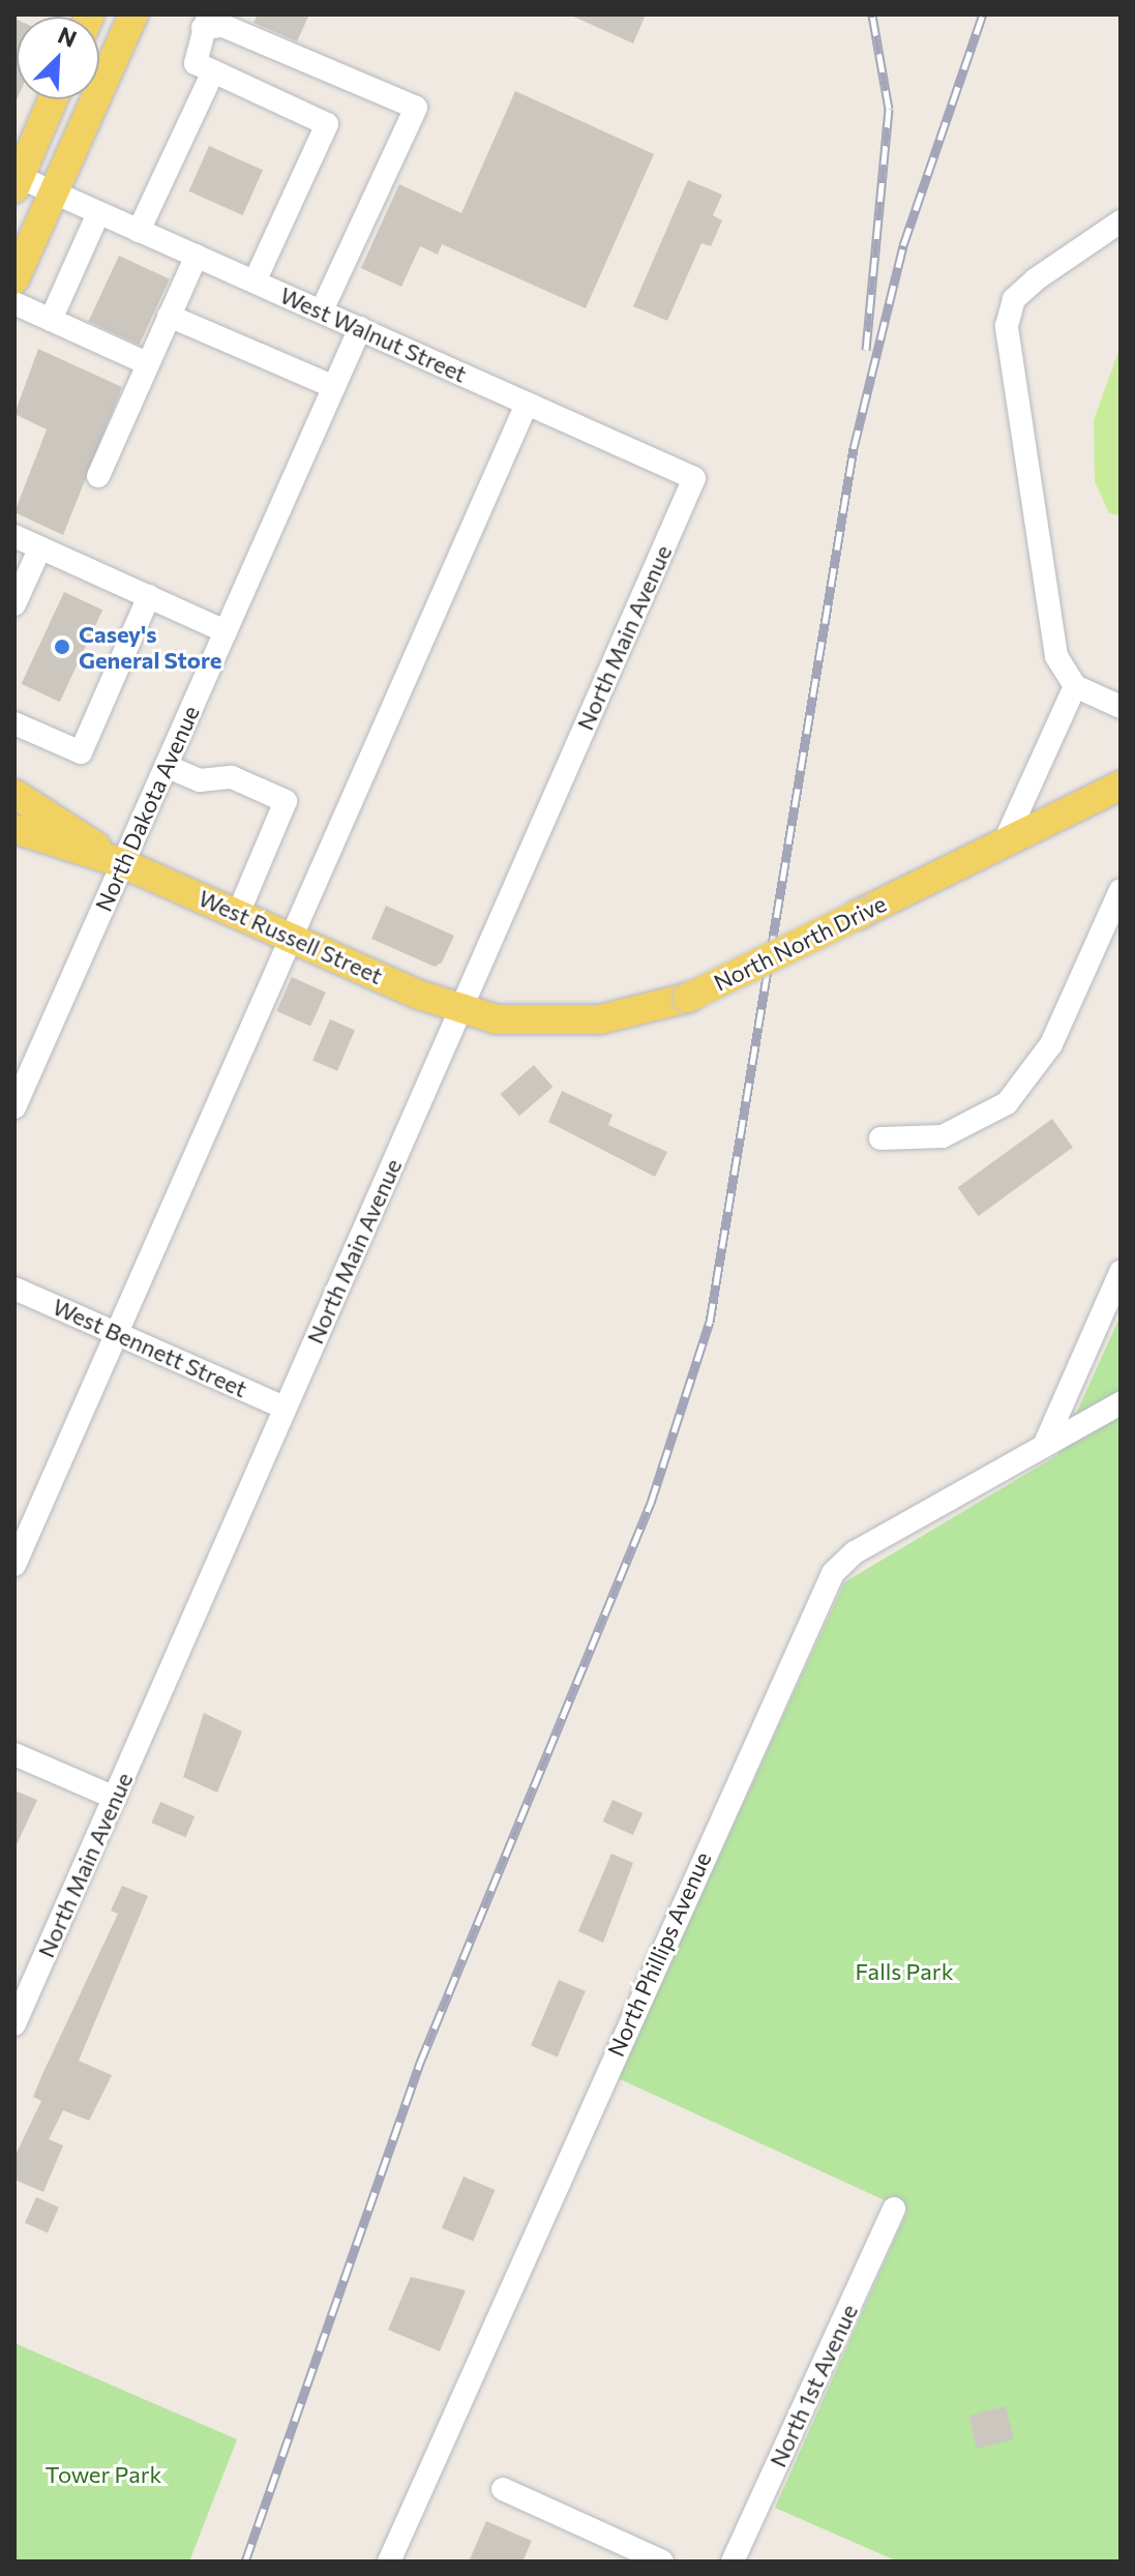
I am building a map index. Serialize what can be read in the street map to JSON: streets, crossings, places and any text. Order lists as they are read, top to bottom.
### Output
{
  "streets": {
    "main road": ["West Russell Street", "North North Drive"],
    "street": [
      "West Walnut Street",
      "North Main Avenue",
      "North Dakota Avenue",
      "West Bennett Street",
      "North Phillips Avenue",
      "North 1st Avenue"
    ]
  },
  "crossings": [
    ["West Walnut Street", "North Main Avenue"],
    ["West Walnut Street", "North Dakota Avenue"],
    ["North Main Avenue", "West Russell Street"],
    ["North Main Avenue", "North North Drive"],
    ["North Main Avenue", "West Bennett Street"],
    ["North Dakota Avenue", "West Russell Street"],
    ["West Russell Street", "North North Drive"]
  ],
  "parks": ["Falls Park", "Tower Park"],
  "places": ["Casey's General Store"],
  "north": "top right"
}
